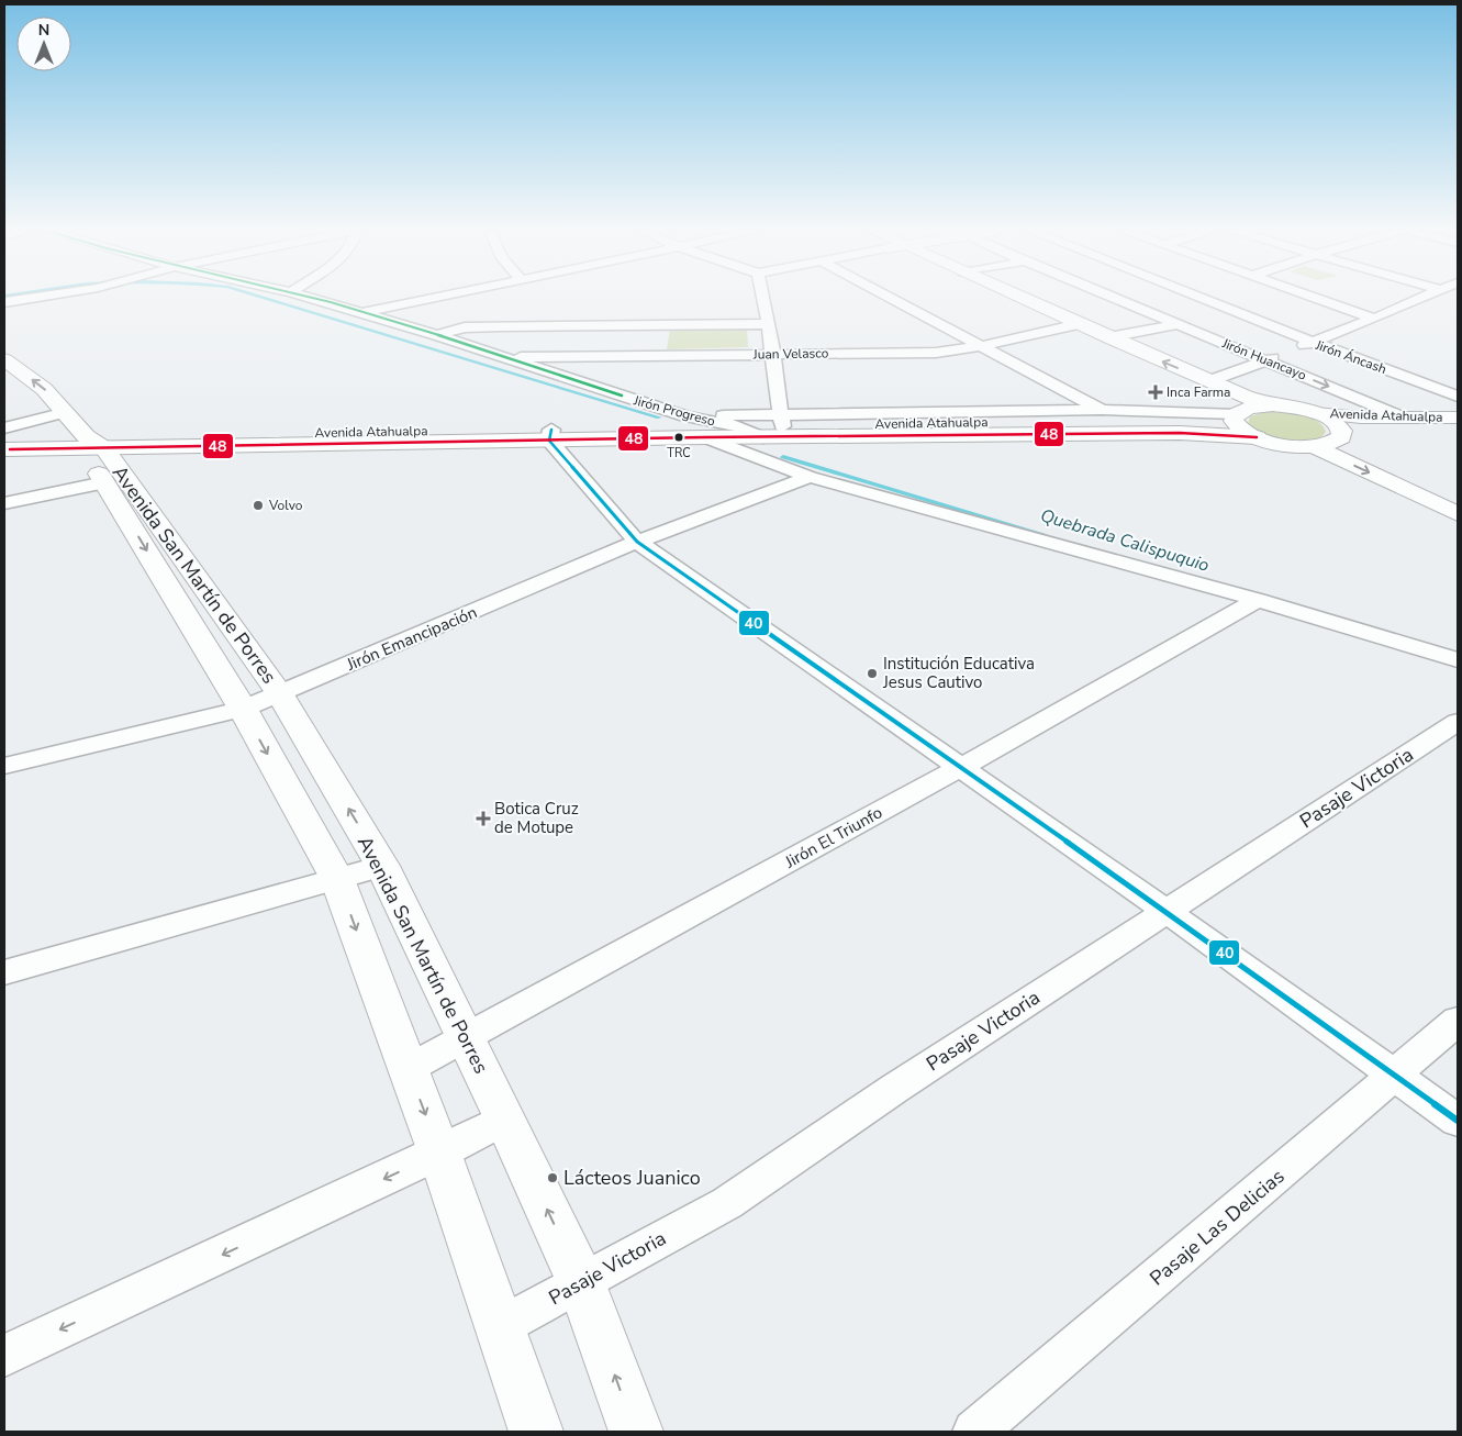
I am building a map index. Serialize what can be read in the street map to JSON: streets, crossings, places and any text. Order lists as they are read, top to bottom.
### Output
{
  "streets": {
    "main road": ["Avenida Atahualpa", "Avenida San Martín de Porres"],
    "street": [
      "Juan Velasco",
      "Jirón Áncash",
      "Jirón Huancayo",
      "Jirón Progreso",
      "Jirón Emancipación",
      "Pasaje Victoria",
      "Jirón El Triunfo",
      "Pasaje Las Delicias"
    ]
  },
  "crossings": [
    ["Juan Velasco", "Jirón Progreso"],
    ["Jirón Huancayo", "Avenida Atahualpa"],
    ["Jirón Progreso", "Avenida Atahualpa"],
    ["Avenida Atahualpa", "Avenida San Martín de Porres"],
    ["Avenida San Martín de Porres", "Jirón Emancipación"],
    ["Avenida San Martín de Porres", "Pasaje Victoria"],
    ["Avenida San Martín de Porres", "Jirón El Triunfo"]
  ],
  "water": ["Quebrada Calispuquio"],
  "places": {
    "health": ["Inca Farma", "Botica Cruz de Motupe"],
    "other": [
      "TRC",
      "Volvo",
      "Institución Educativa Jesus Cautivo",
      "Lácteos Juanico"
    ]
  },
  "lines": ["transit line 40", "transit line 48"],
  "north": "top"
}
